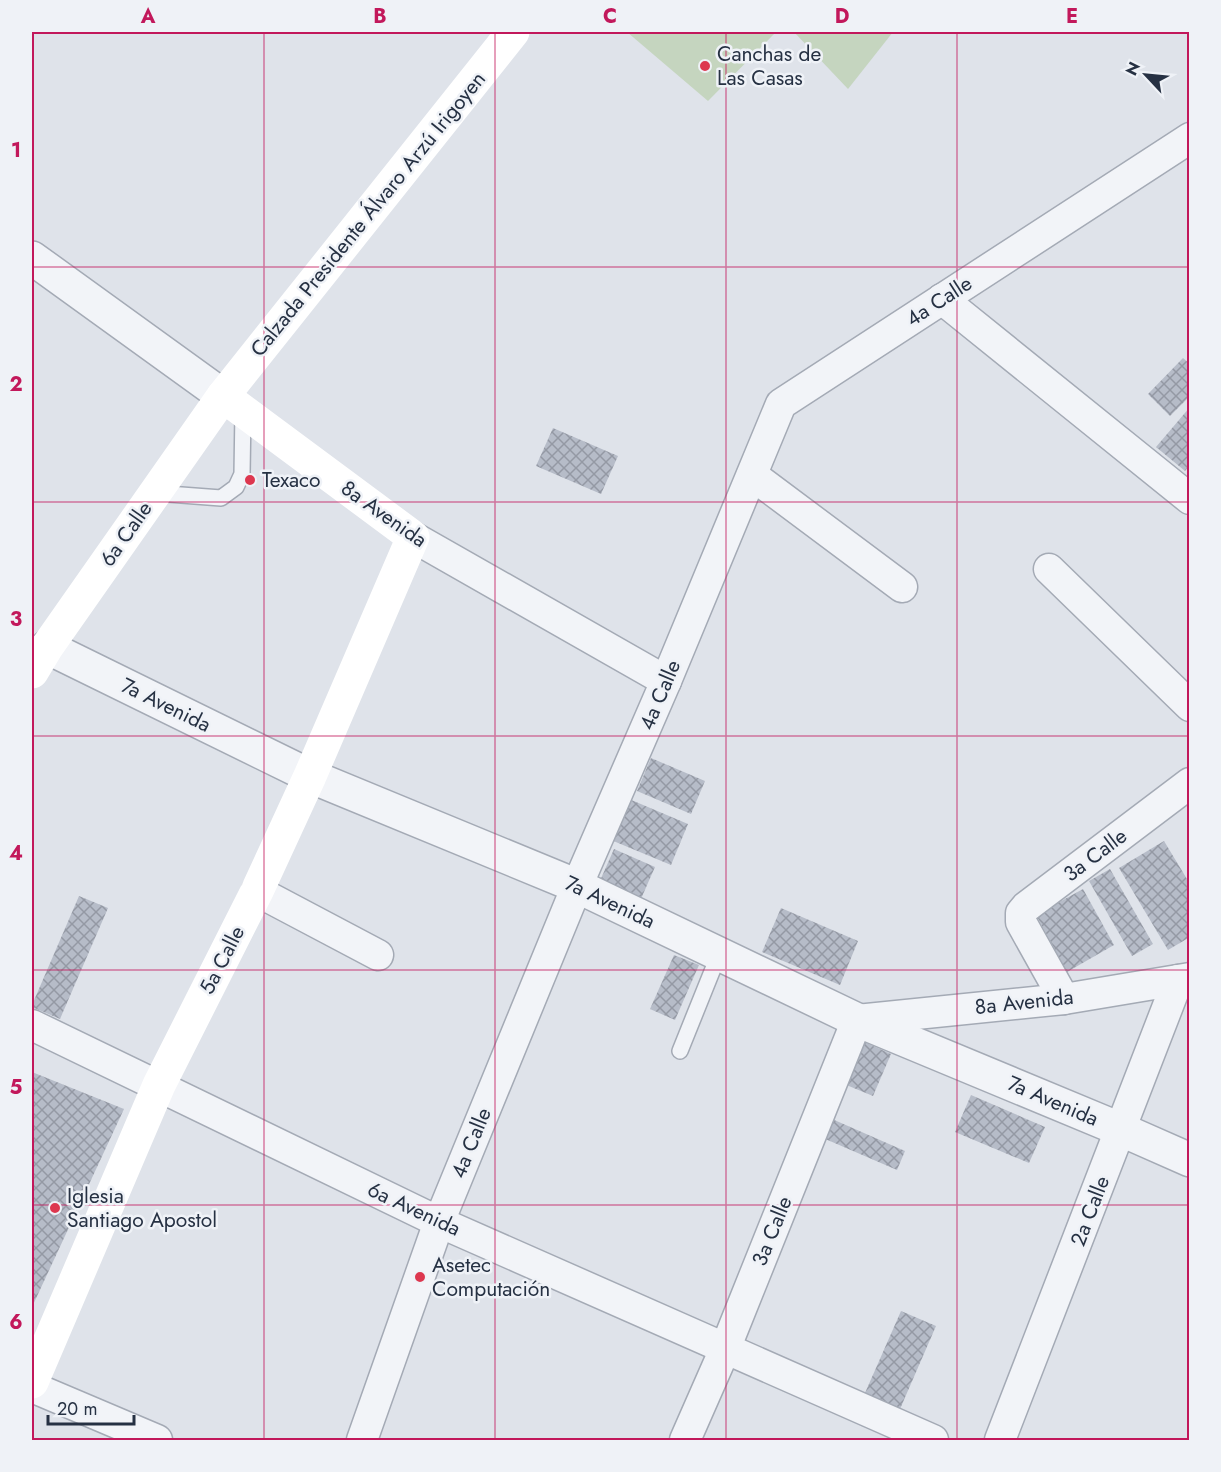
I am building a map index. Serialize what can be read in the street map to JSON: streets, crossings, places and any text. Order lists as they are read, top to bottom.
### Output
{
  "streets": {
    "main road": [
      "Calzada Presidente Álvaro Arzú Irigoyen",
      "8a Avenida",
      "6a Calle",
      "5a Calle"
    ],
    "street": [
      "4a Calle",
      "7a Avenida",
      "3a Calle",
      "6a Avenida",
      "2a Calle"
    ]
  },
  "crossings": [
    ["Calzada Presidente Álvaro Arzú Irigoyen", "8a Avenida"],
    ["Calzada Presidente Álvaro Arzú Irigoyen", "6a Calle"],
    ["4a Calle", "8a Avenida"],
    ["4a Calle", "7a Avenida"],
    ["4a Calle", "6a Avenida"],
    ["8a Avenida", "6a Calle"],
    ["8a Avenida", "7a Avenida"],
    ["8a Avenida", "3a Calle"],
    ["8a Avenida", "5a Calle"],
    ["8a Avenida", "2a Calle"],
    ["6a Calle", "7a Avenida"],
    ["7a Avenida", "3a Calle"],
    ["7a Avenida", "5a Calle"],
    ["7a Avenida", "2a Calle"],
    ["3a Calle", "6a Avenida"],
    ["5a Calle", "6a Avenida"]
  ],
  "places": [
    "Canchas de Las Casas",
    "Texaco",
    "Iglesia Santiago Apostol",
    "Asetec Computación"
  ],
  "scale_bar": "20 m",
  "north": "top left",
  "grid": {
    "columns": [
      "A",
      "B",
      "C",
      "D",
      "E"
    ],
    "rows": [
      "1",
      "2",
      "3",
      "4",
      "5",
      "6"
    ]
  }
}
